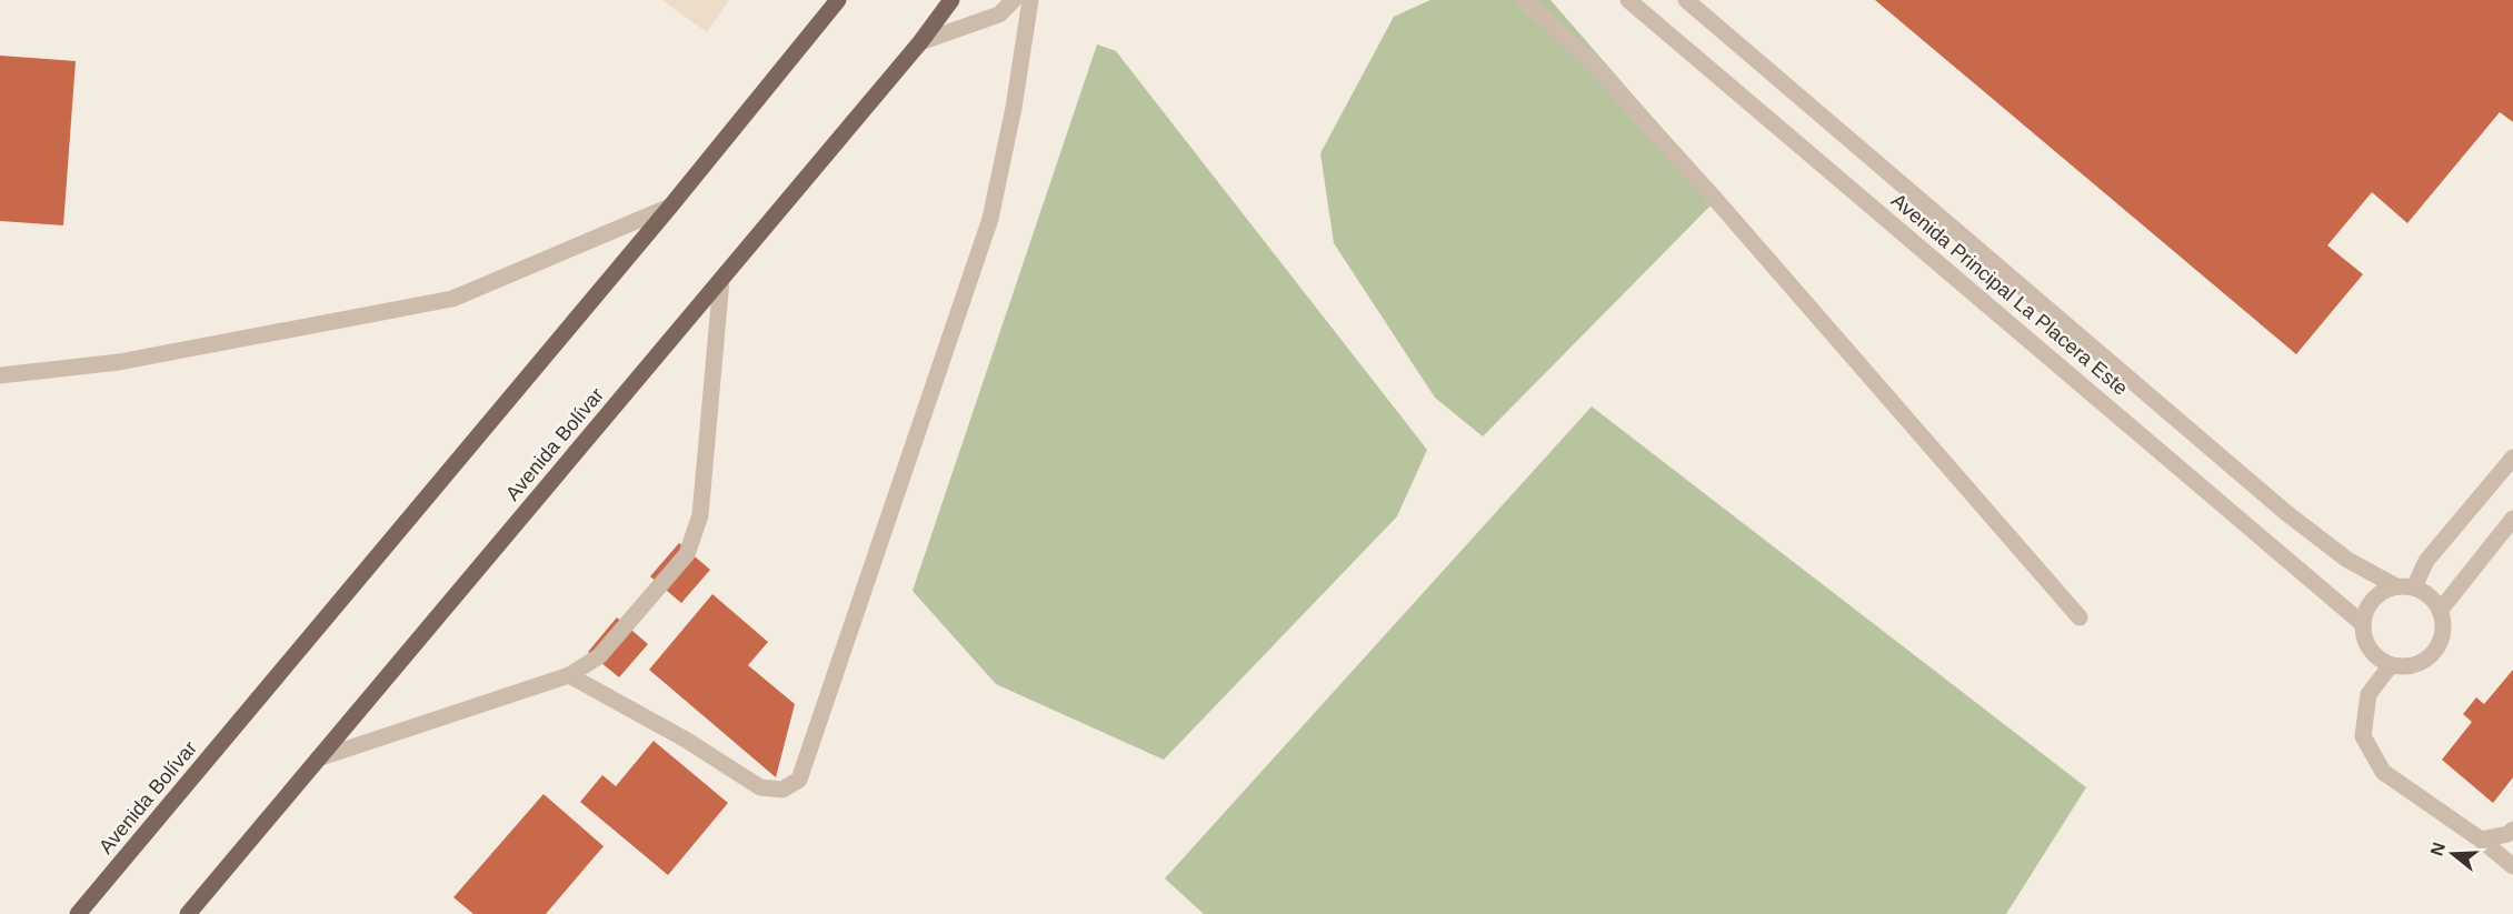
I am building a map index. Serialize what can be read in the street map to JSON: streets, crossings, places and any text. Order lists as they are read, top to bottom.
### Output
{
  "streets": {
    "main road": ["Avenida Bolívar"],
    "street": ["Avenida Principal La Placera Este"]
  },
  "north": "left"
}
